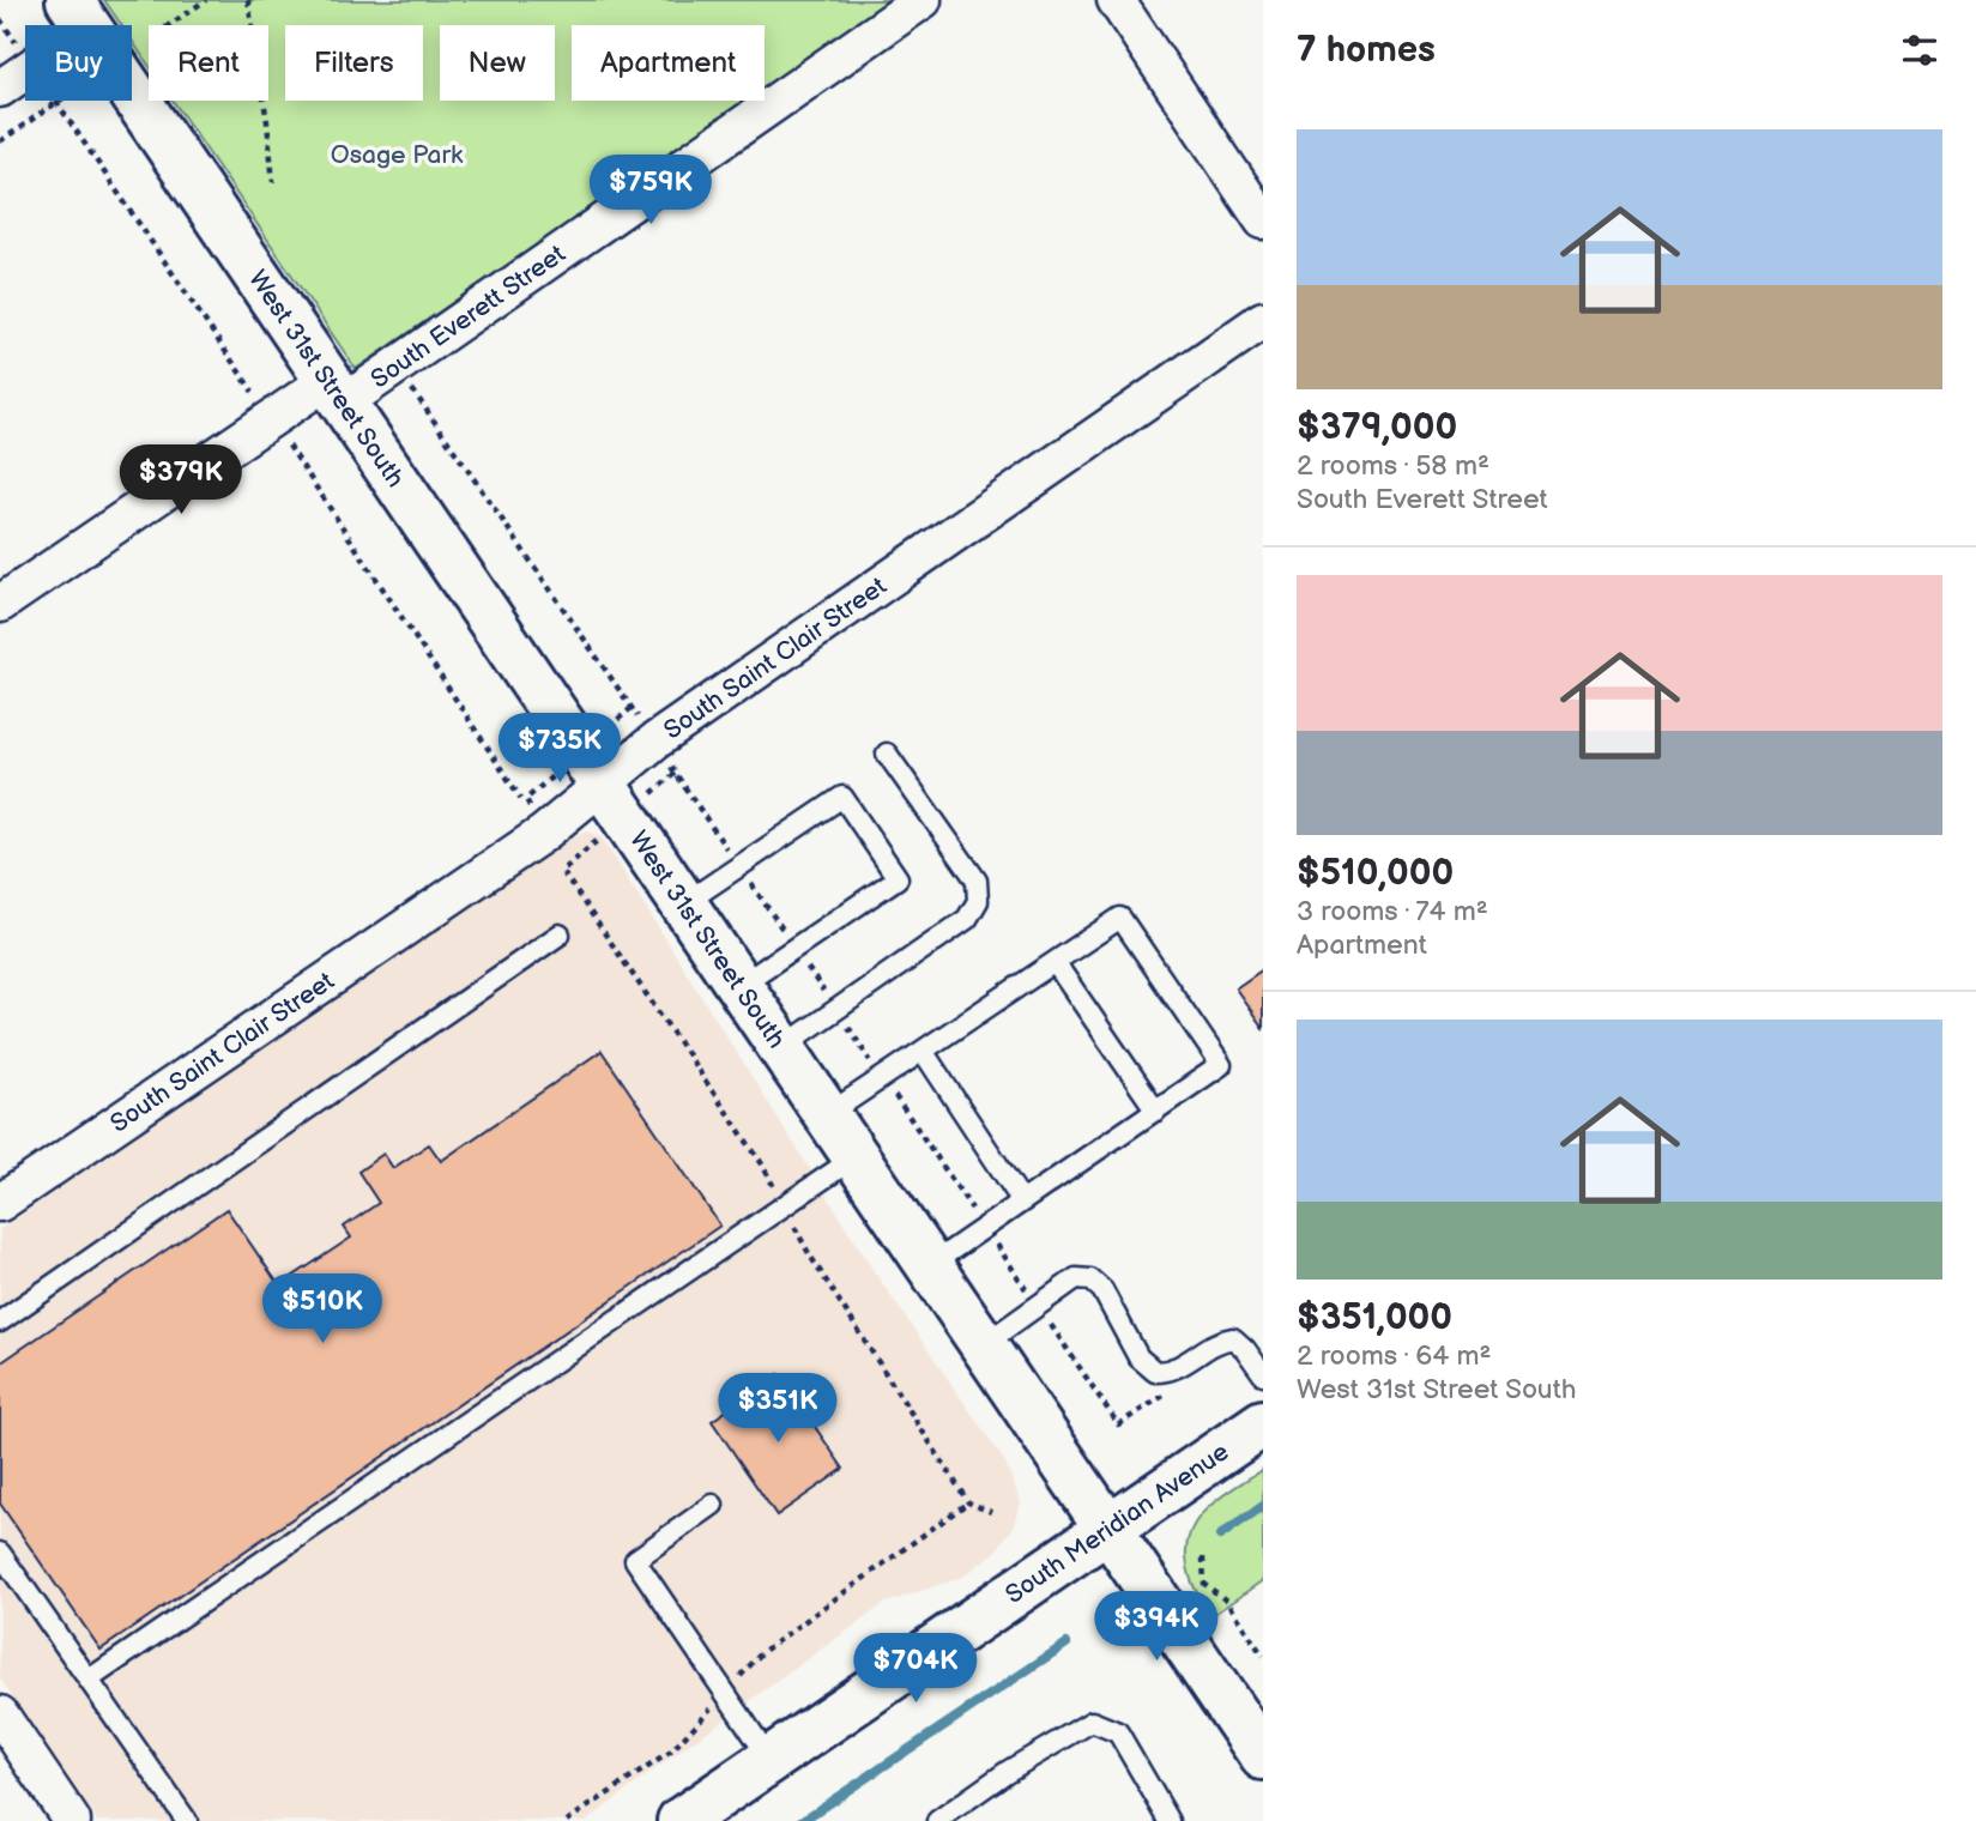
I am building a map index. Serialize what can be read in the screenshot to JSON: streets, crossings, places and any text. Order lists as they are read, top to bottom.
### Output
{
  "streets": {
    "street": [
      "South Everett Street",
      "West 31st Street South",
      "South Saint Clair Street",
      "South Meridian Avenue"
    ]
  },
  "crossings": [
    ["South Everett Street", "West 31st Street South"],
    ["West 31st Street South", "South Saint Clair Street"],
    ["West 31st Street South", "South Meridian Avenue"]
  ],
  "parks": ["Osage Park"],
  "page": {
    "heading": "7 homes",
    "chip": [
      "Buy",
      "Rent",
      "Filters",
      "New",
      "Apartment"
    ],
    "list": [
      {
        "name": "$379,000",
        "note": "2 rooms · 58 m² · South Everett Street"
      },
      {
        "name": "$510,000",
        "note": "3 rooms · 74 m² · Apartment"
      },
      {
        "name": "$351,000",
        "note": "2 rooms · 64 m² · West 31st Street South"
      }
    ],
    "price": [
      "$759K",
      "$379K",
      "$735K",
      "$510K",
      "$351K",
      "$394K",
      "$704K"
    ]
  }
}
